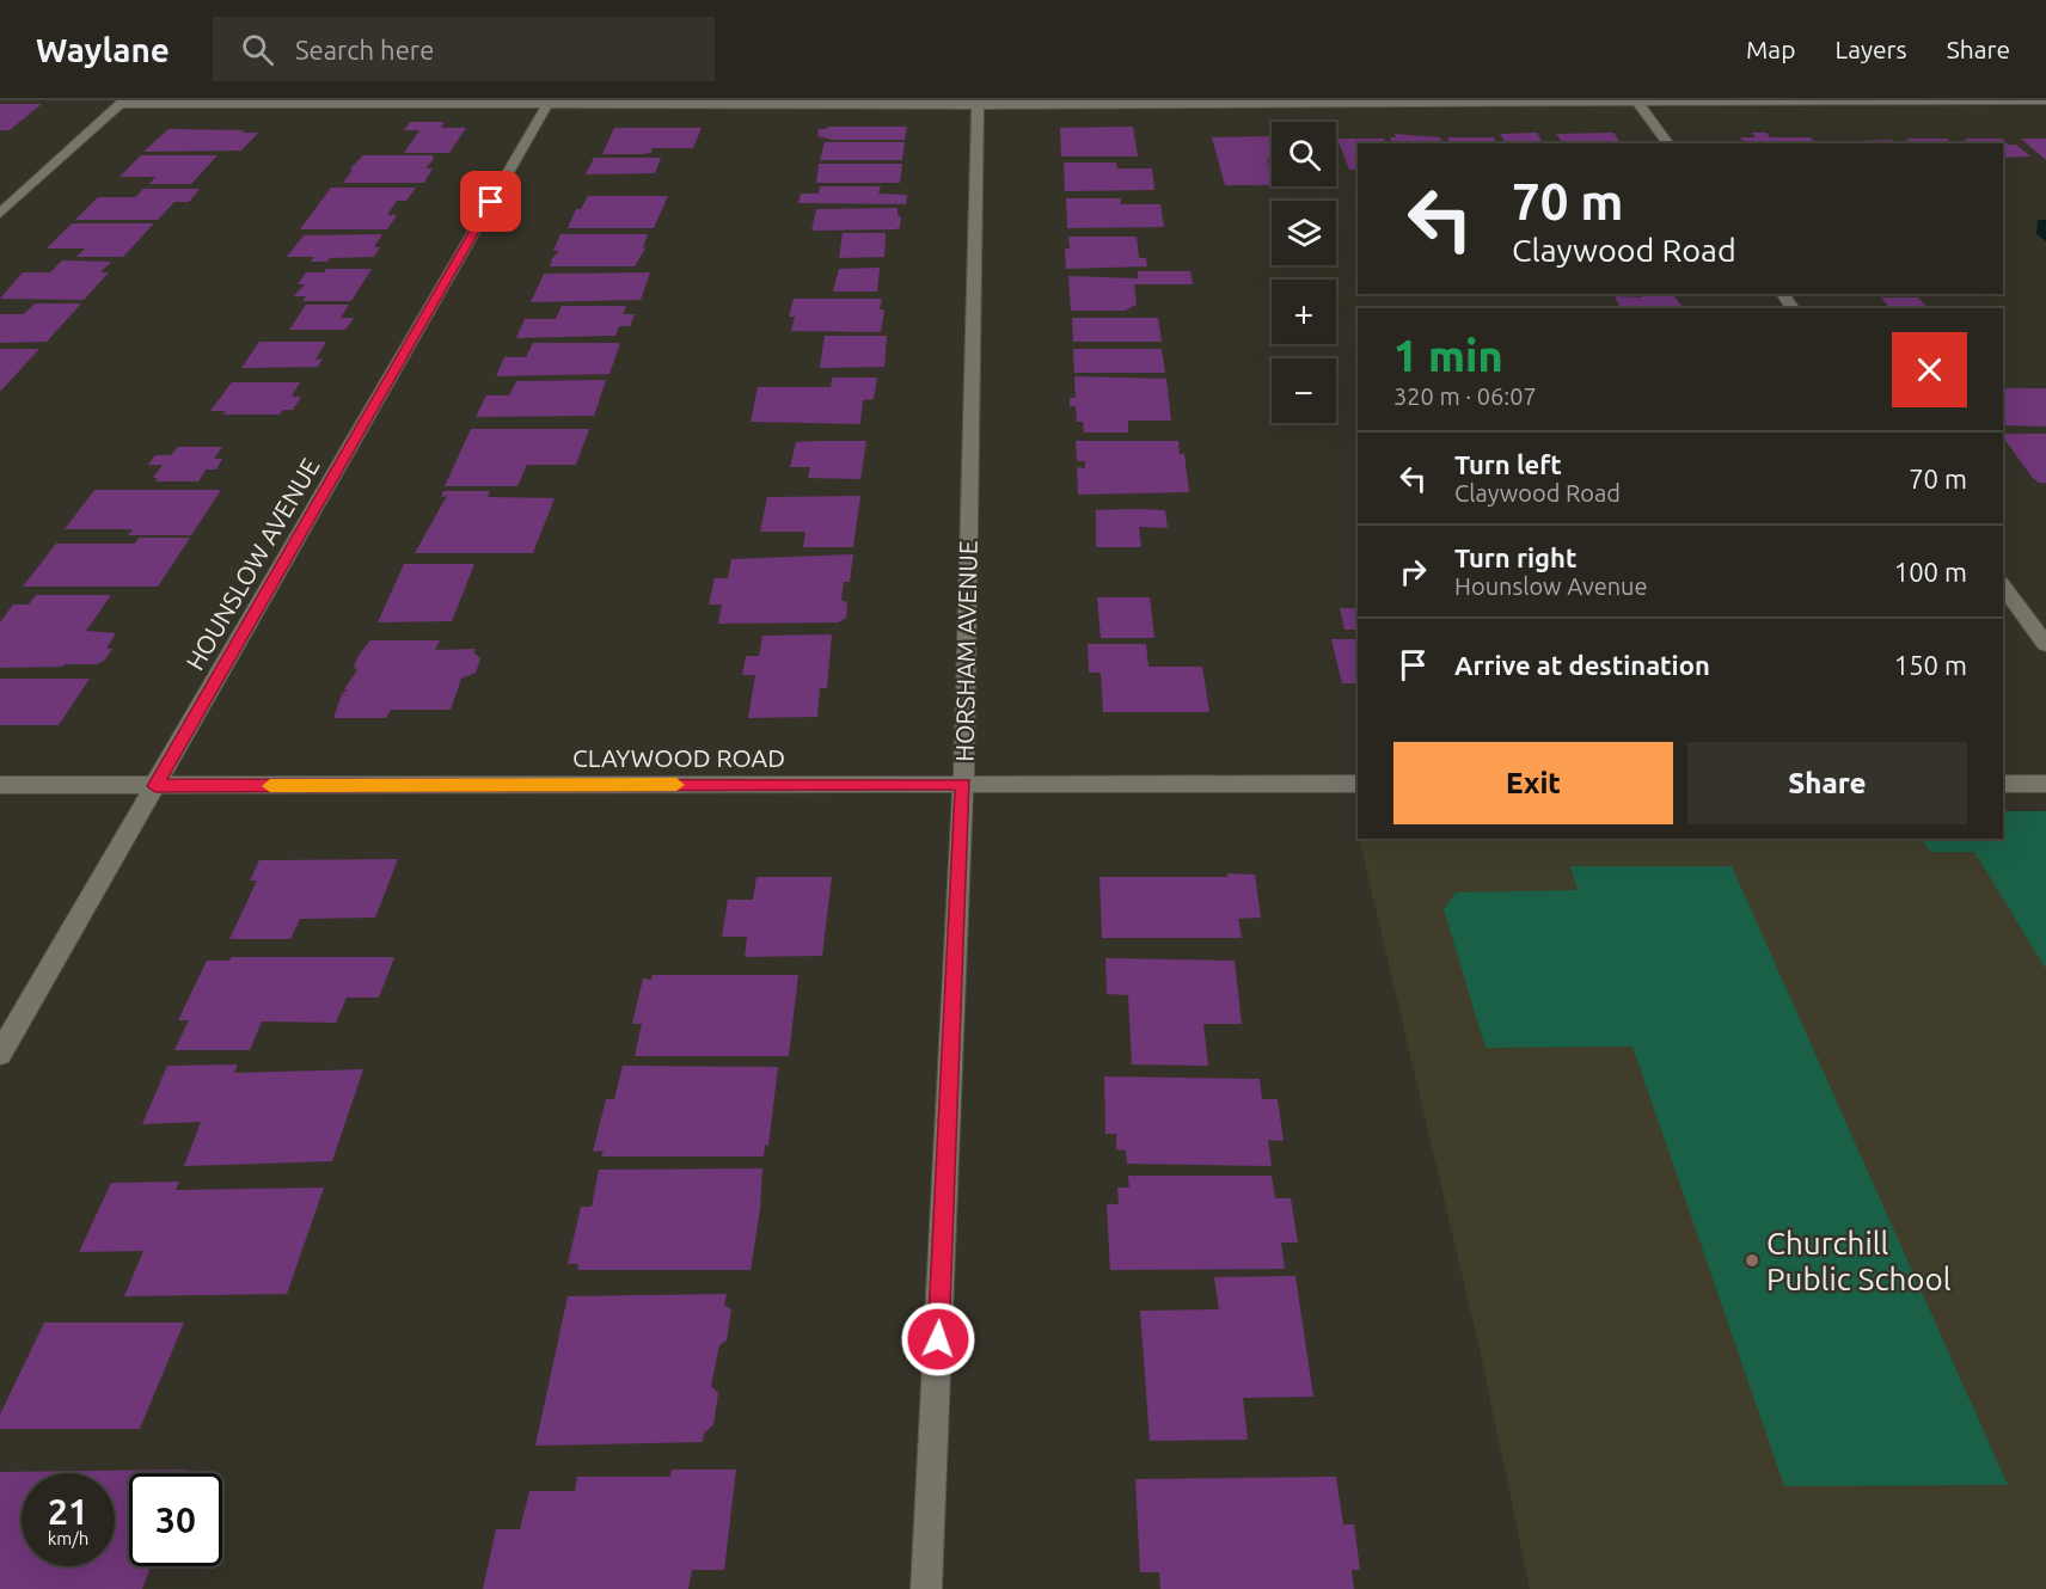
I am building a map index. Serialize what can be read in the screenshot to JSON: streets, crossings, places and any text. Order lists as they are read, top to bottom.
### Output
{
  "streets": {
    "street": ["HOUNSLOW AVENUE", "HORSHAM AVENUE", "CLAYWOOD ROAD"]
  },
  "crossings": [
    ["HOUNSLOW AVENUE", "CLAYWOOD ROAD"],
    ["HORSHAM AVENUE", "CLAYWOOD ROAD"]
  ],
  "places": ["Churchill Public School"],
  "page": {
    "header": "Waylane",
    "search": "Search here",
    "nav": ["Map", "Layers", "Share"],
    "map_buttons": ["+", "−"],
    "turn": ["70 m", "Claywood Road"],
    "heading": ["1 min", "320 m · 06:07"],
    "list": [
      {
        "name": "Turn left",
        "note": "Claywood Road",
        "value": "70 m"
      },
      {
        "name": "Turn right",
        "note": "Hounslow Avenue",
        "value": "100 m"
      },
      {
        "name": "Arrive at destination",
        "value": "150 m"
      }
    ],
    "buttons": ["Exit", "Share"],
    "speed": "21 km/h",
    "limit": "30"
  }
}
